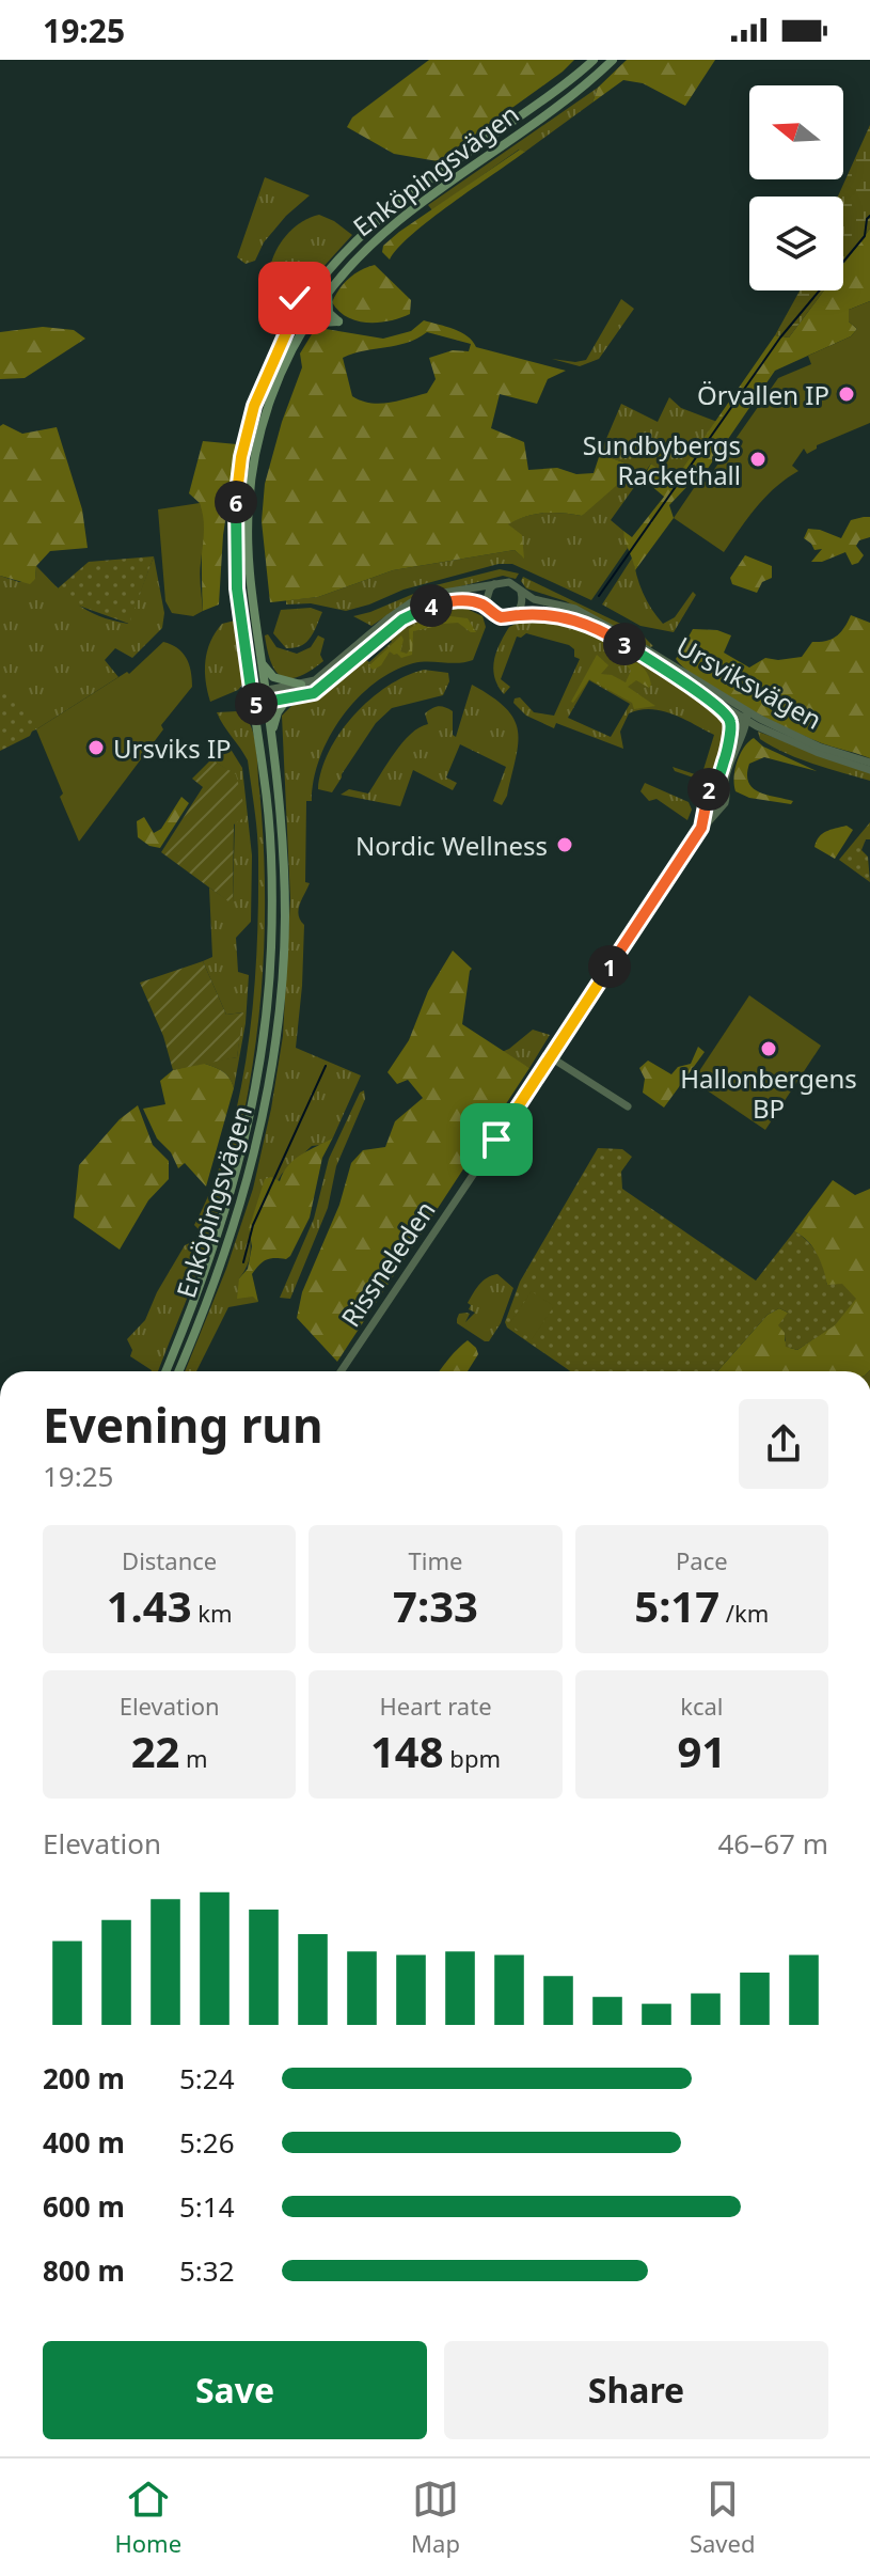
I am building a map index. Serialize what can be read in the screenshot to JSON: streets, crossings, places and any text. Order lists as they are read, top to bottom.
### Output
{
  "streets": {
    "main road": ["Enköpingsvägen"],
    "street": ["Ursviksvägen", "Rissneleden"]
  },
  "places": [
    "Örvallen IP",
    "Sundbybergs Rackethall",
    "Ursviks IP",
    "Nordic Wellness",
    "Hallonbergens BP"
  ],
  "north": "left",
  "page": {
    "status": "19:25",
    "pins": [
      "6",
      "4",
      "3",
      "5",
      "2",
      "1"
    ],
    "heading": ["Evening run", "19:25"],
    "stats": [
      ["Distance", "1.43 km"],
      ["Time", "7:33"],
      ["Pace", "5:17 /km"],
      ["Elevation", "22 m"],
      ["Heart rate", "148 bpm"],
      ["kcal", "91"]
    ],
    "chart": ["Elevation", "46–67 m"],
    "list": [
      {
        "name": "200 m",
        "note": "5:24"
      },
      {
        "name": "400 m",
        "note": "5:26"
      },
      {
        "name": "600 m",
        "note": "5:14"
      },
      {
        "name": "800 m",
        "note": "5:32"
      }
    ],
    "buttons": ["Save", "Share"],
    "tabs": ["Home", "Map", "Saved"]
  }
}
